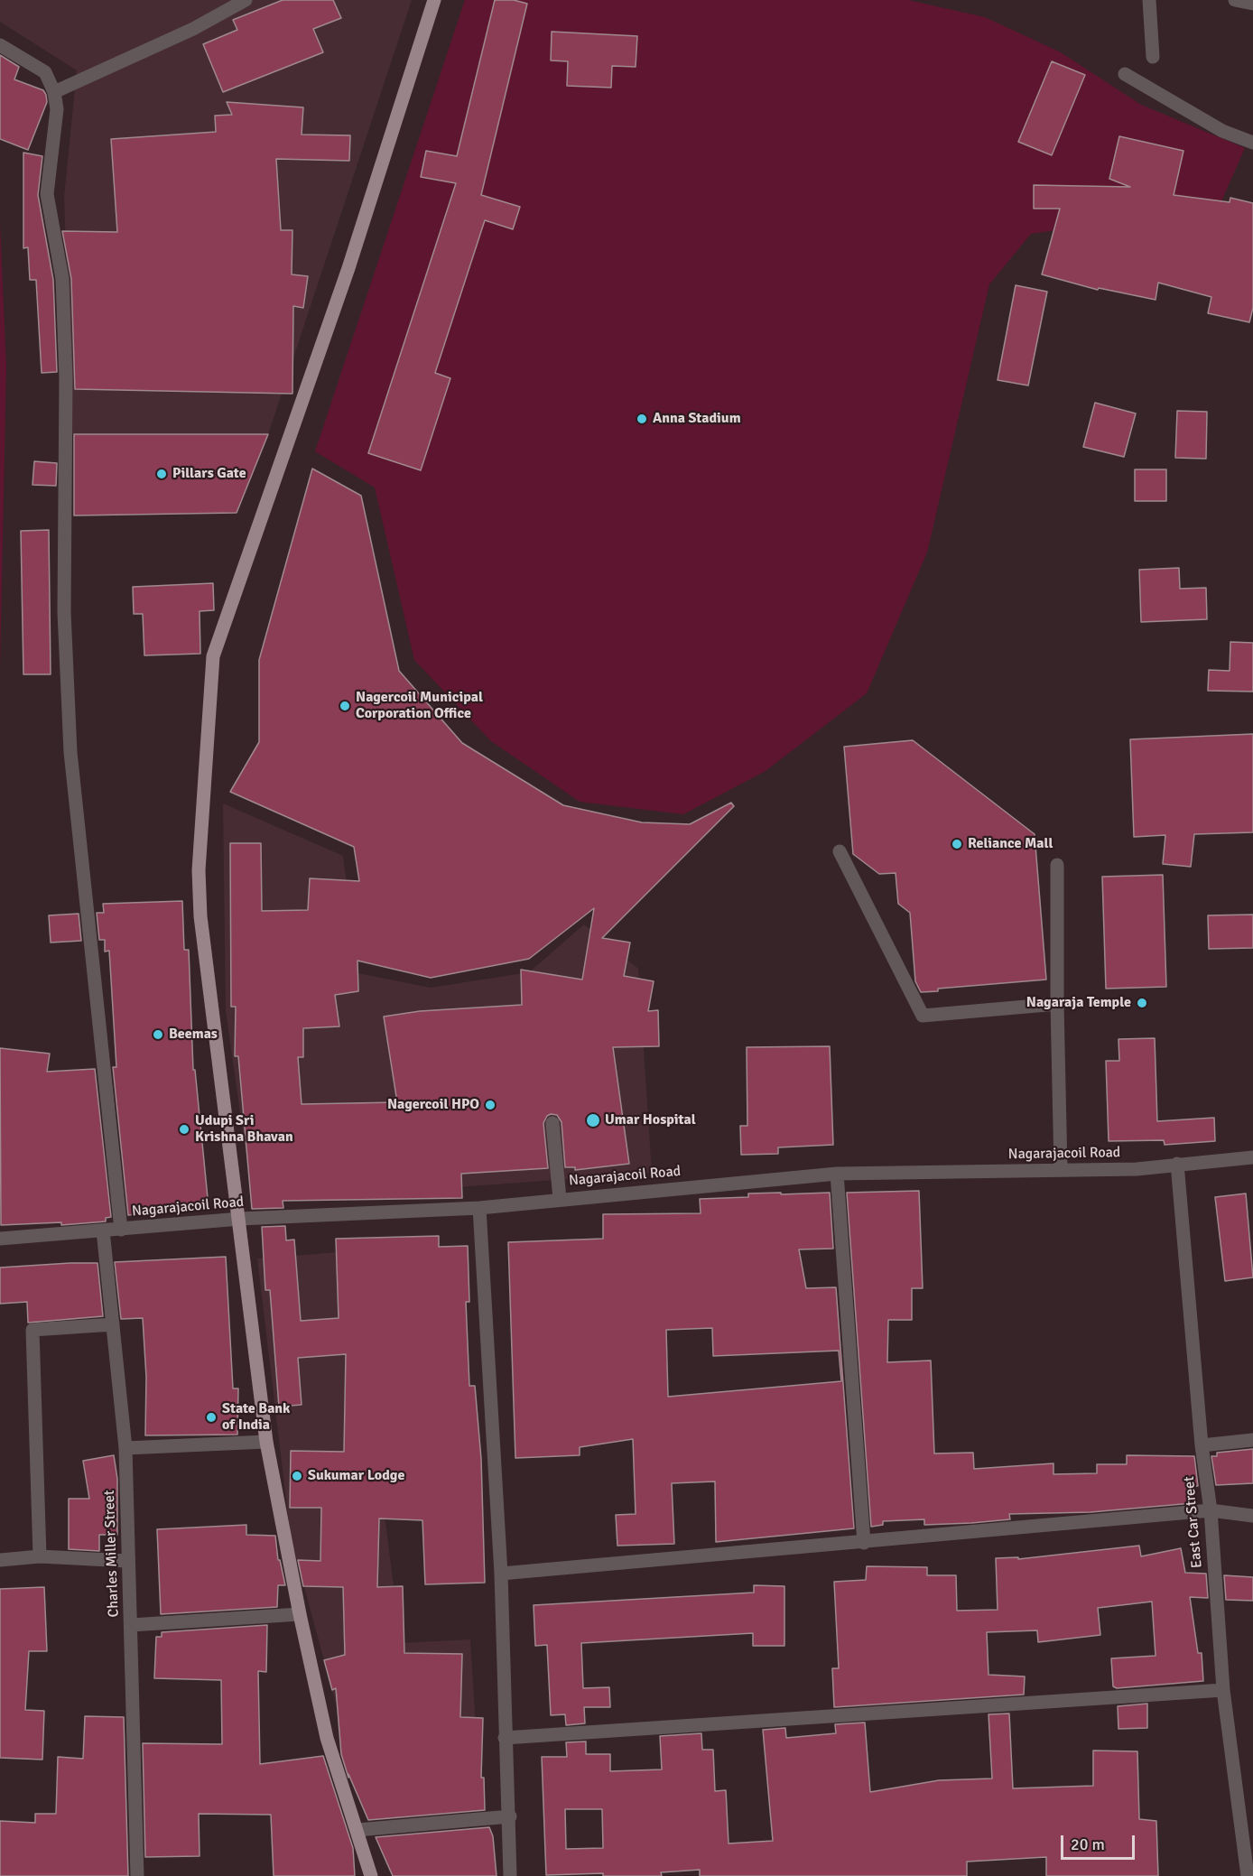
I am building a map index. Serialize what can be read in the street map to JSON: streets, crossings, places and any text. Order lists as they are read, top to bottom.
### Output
{
  "streets": {
    "street": ["Nagarajacoil Road", "East Car Street", "Charles Miller Street"]
  },
  "crossings": [
    ["Nagarajacoil Road", "East Car Street"],
    ["Nagarajacoil Road", "Charles Miller Street"]
  ],
  "places": [
    "Anna Stadium",
    "Pillars Gate",
    "Nagercoil Municipal Corporation Office",
    "Reliance Mall",
    "Nagaraja Temple",
    "Beemas",
    "Nagercoil HPO",
    "Umar Hospital",
    "Udupi Sri Krishna Bhavan",
    "State Bank of India",
    "Sukumar Lodge"
  ],
  "scale_bar": "20 m"
}
